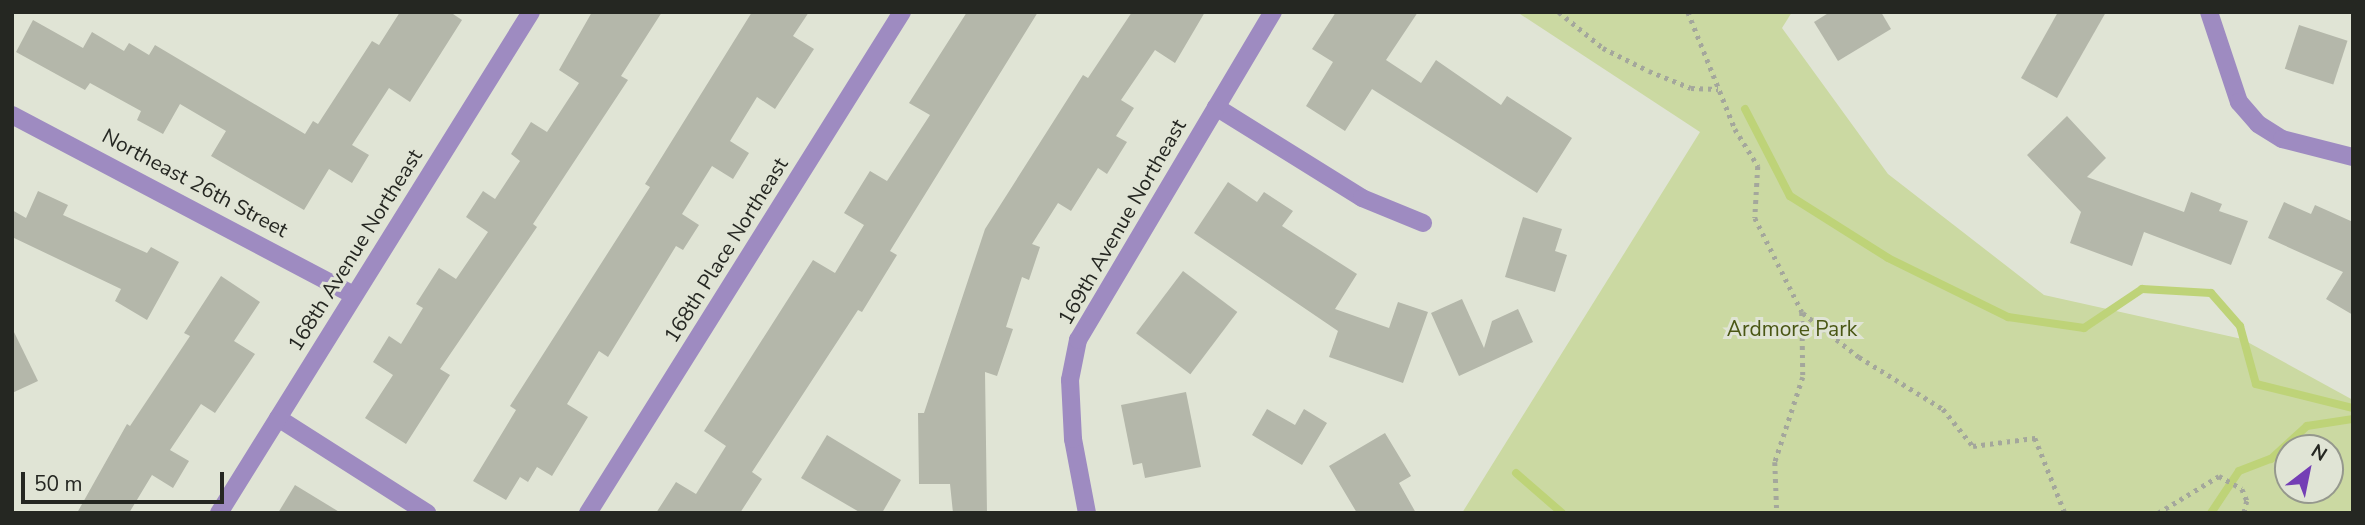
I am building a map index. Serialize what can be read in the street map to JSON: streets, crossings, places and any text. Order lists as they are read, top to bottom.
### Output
{
  "streets": {
    "street": [
      "Northeast 26th Street",
      "169th Avenue Northeast",
      "168th Avenue Northeast",
      "168th Place Northeast"
    ]
  },
  "crossings": [
    ["Northeast 26th Street", "168th Avenue Northeast"]
  ],
  "parks": ["Ardmore Park"],
  "scale_bar": "50 m",
  "north": "top right"
}
